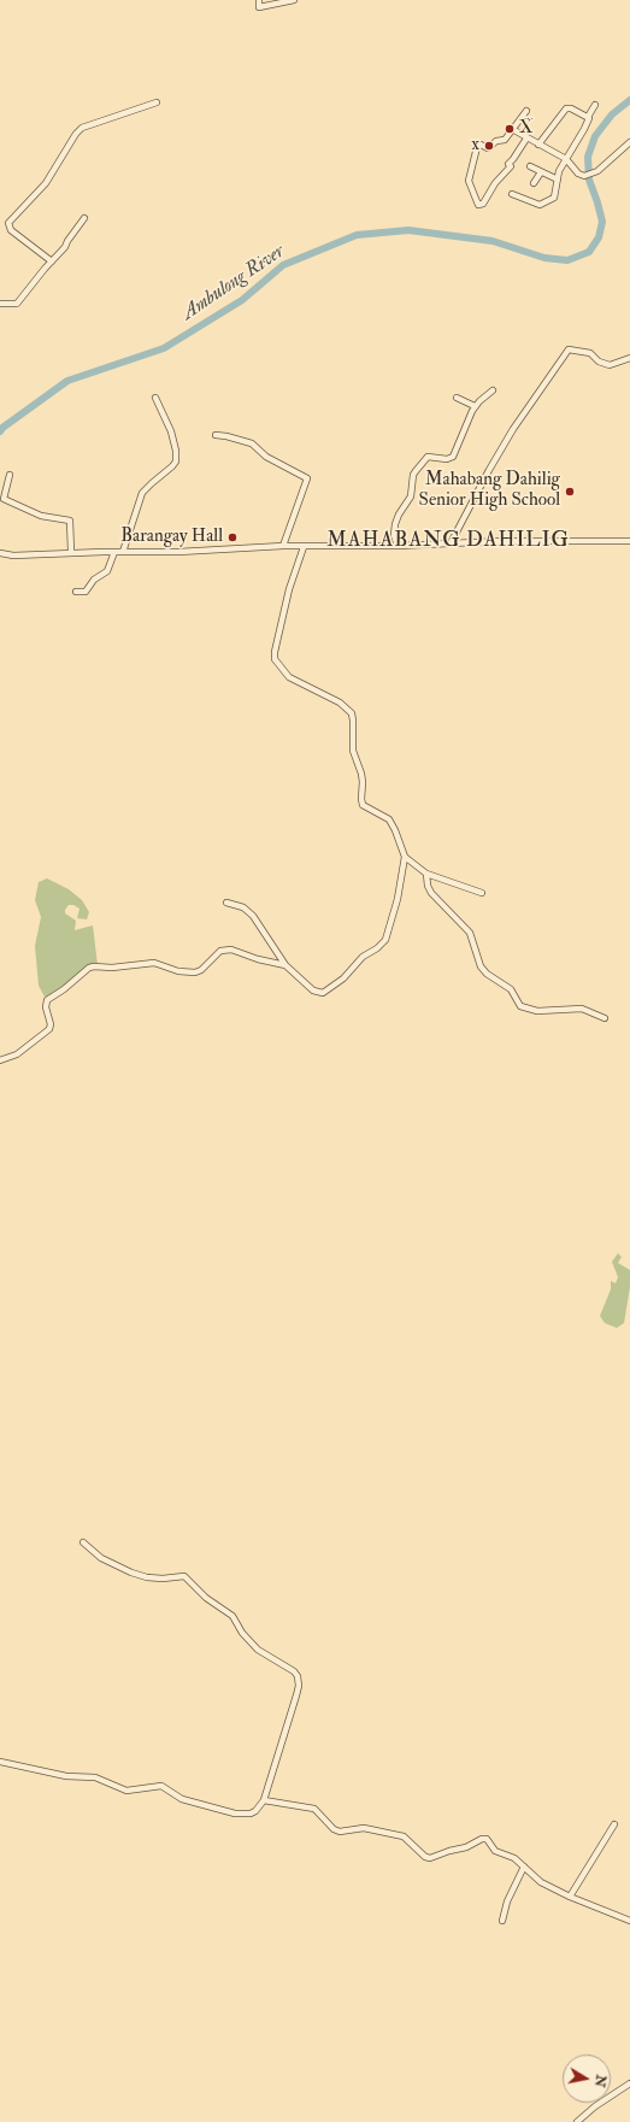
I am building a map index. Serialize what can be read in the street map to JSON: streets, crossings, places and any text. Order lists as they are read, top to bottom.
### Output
{
  "districts": ["MAHABANG DAHILIG"],
  "water": ["Ambulong River"],
  "places": [
    "X",
    "x",
    "Mahabang Dahilig Senior High School",
    "Barangay Hall"
  ],
  "north": "right"
}
